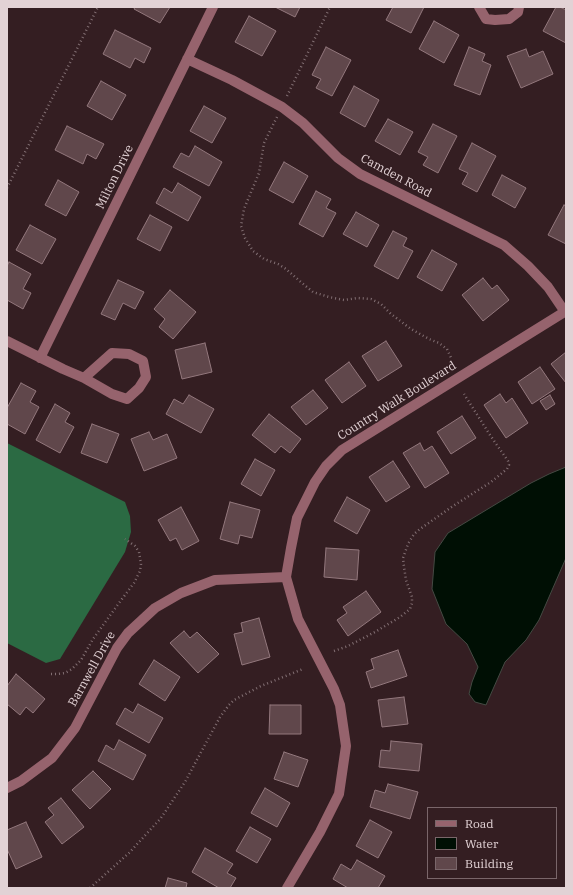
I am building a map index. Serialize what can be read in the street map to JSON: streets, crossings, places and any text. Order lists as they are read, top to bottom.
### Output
{
  "streets": {
    "street": [
      "Camden Road",
      "Milton Drive",
      "Country Walk Boulevard",
      "Barnwell Drive"
    ]
  },
  "crossings": [
    ["Camden Road", "Milton Drive"],
    ["Camden Road", "Country Walk Boulevard"],
    ["Country Walk Boulevard", "Barnwell Drive"]
  ],
  "legend": ["Road", "Water", "Building"]
}
